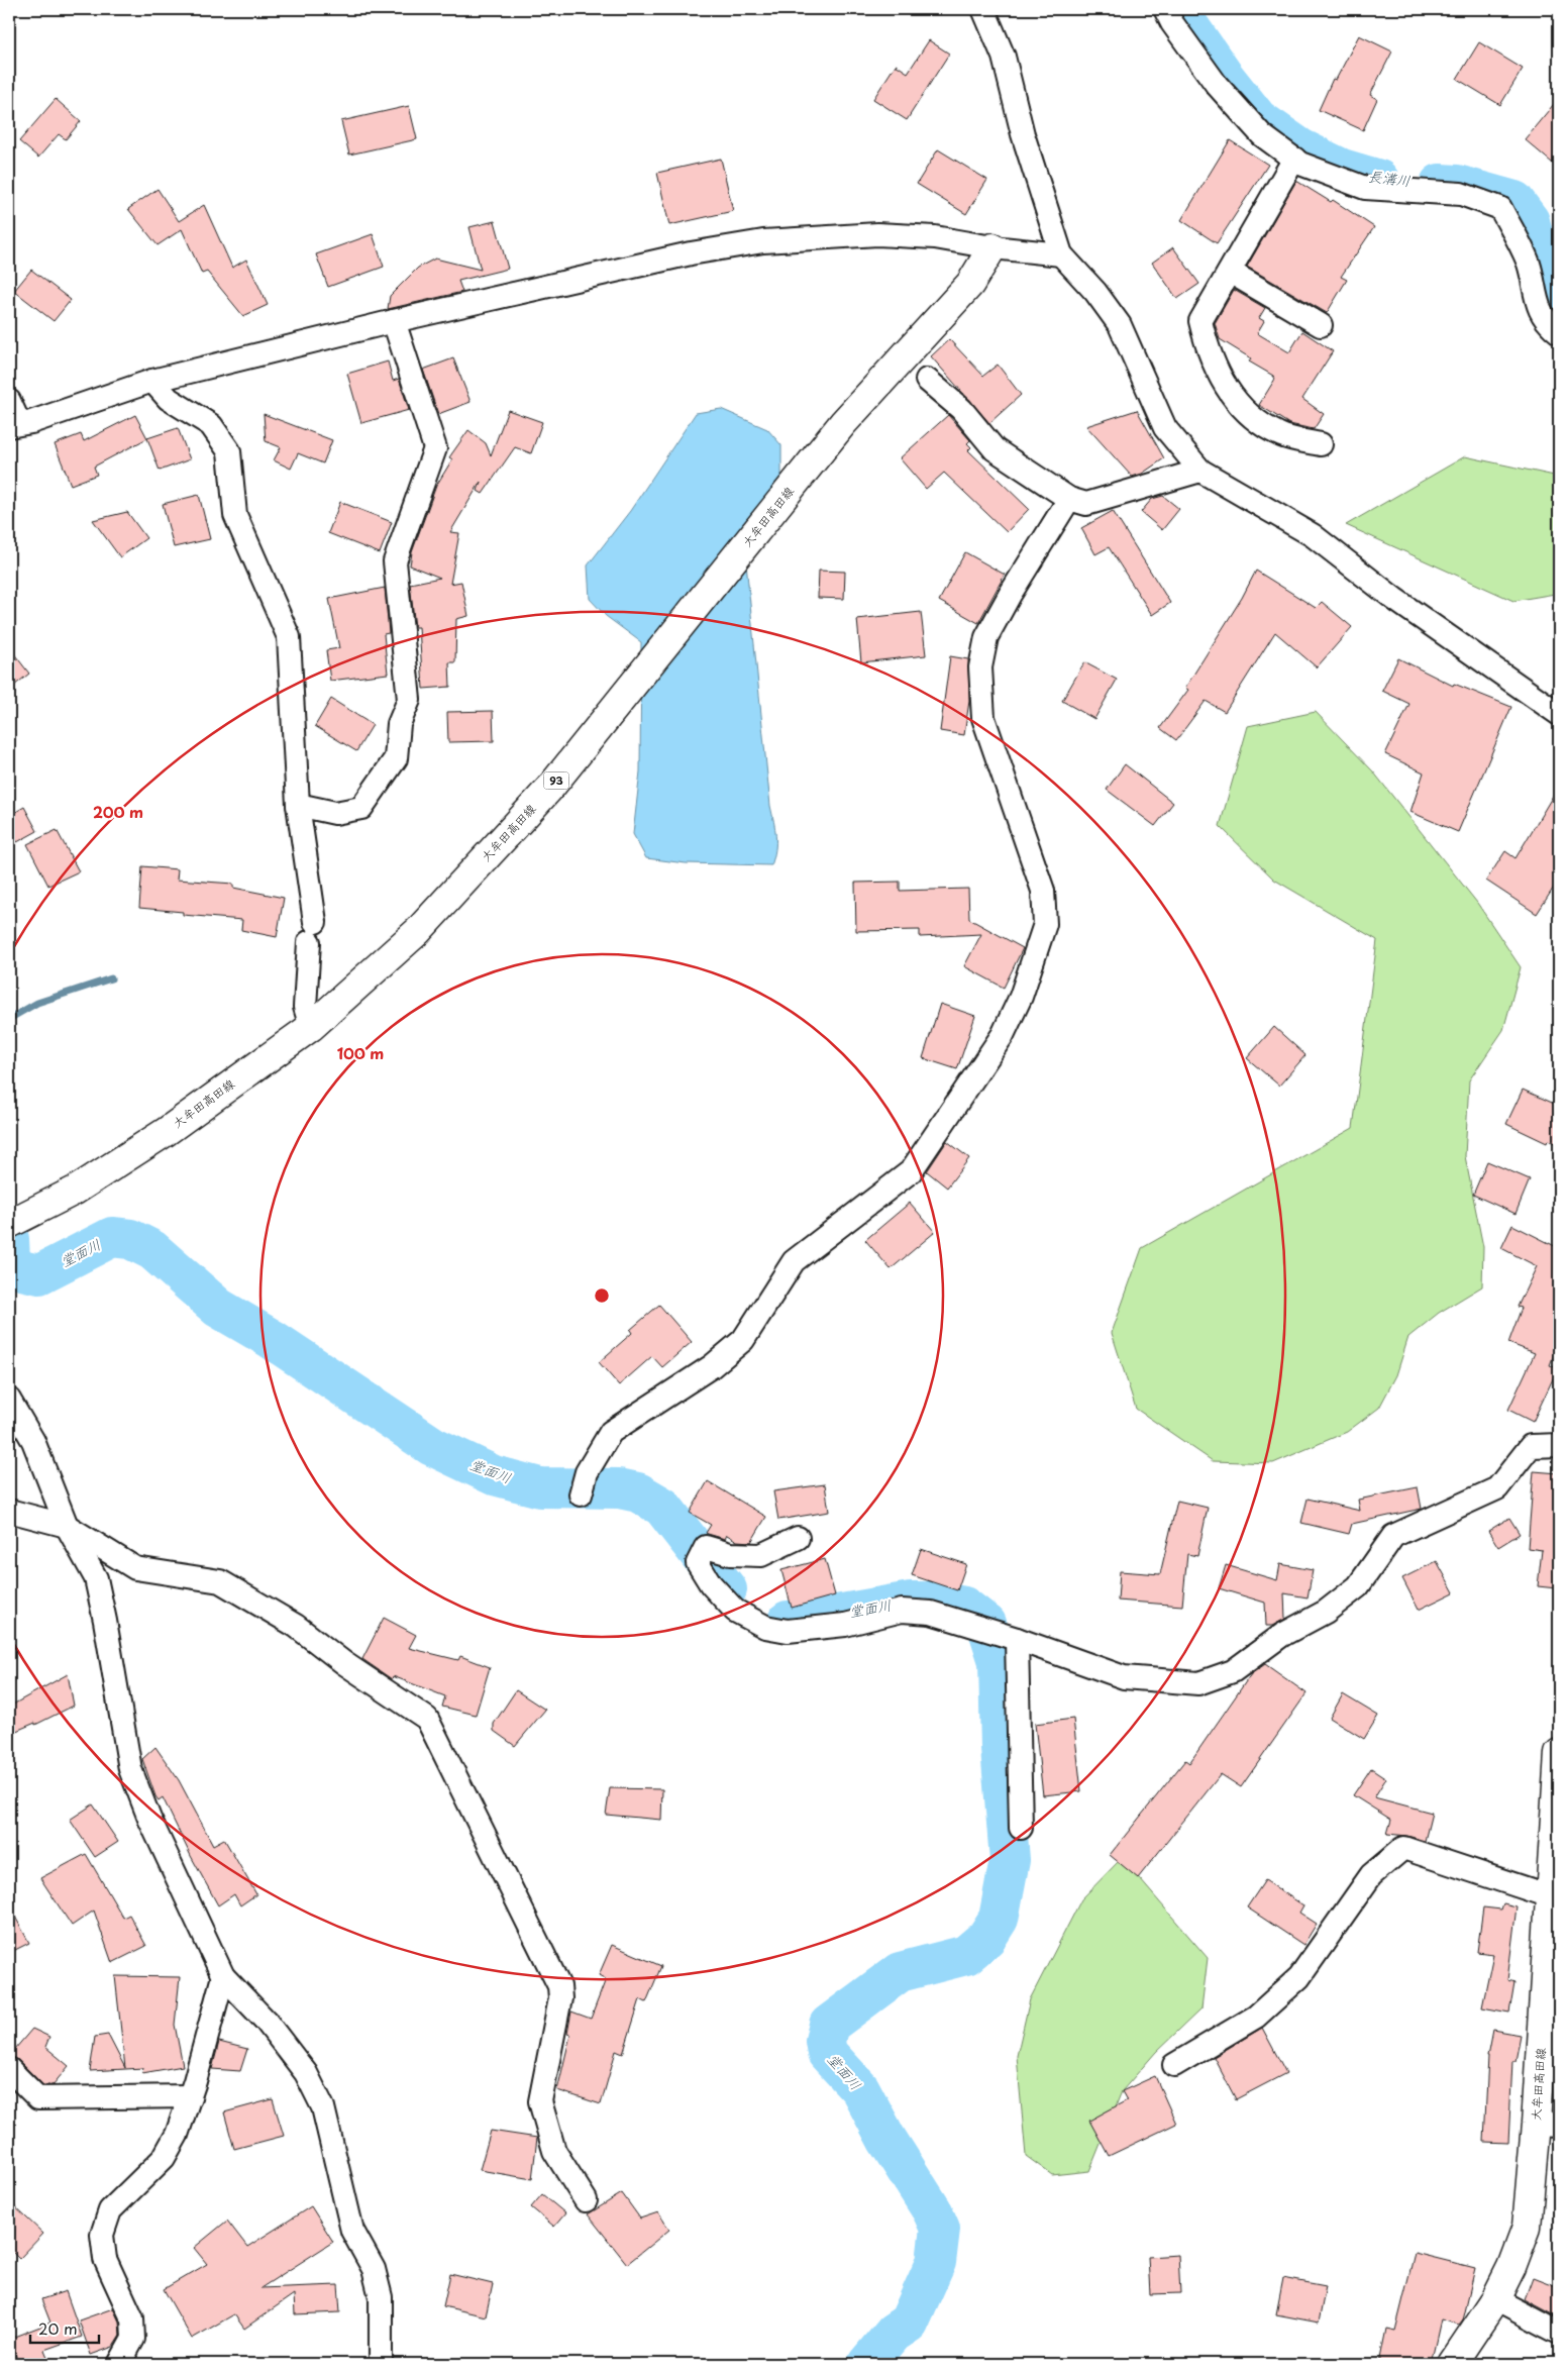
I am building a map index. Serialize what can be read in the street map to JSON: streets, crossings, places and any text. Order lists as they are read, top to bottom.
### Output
{
  "streets": {
    "main road": ["大牟田高田線", "93"]
  },
  "water": ["長溝川", "堂面川"],
  "scale_bar": "20 m",
  "rings": ["200 m", "100 m"]
}
